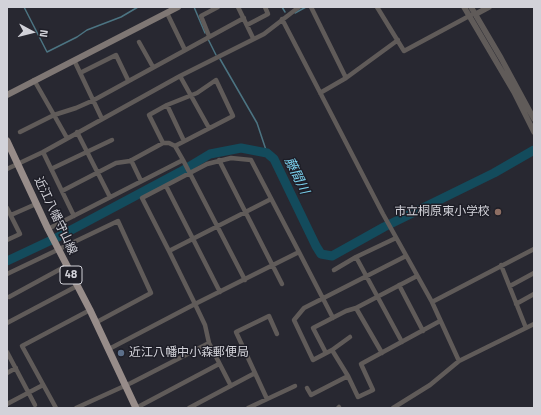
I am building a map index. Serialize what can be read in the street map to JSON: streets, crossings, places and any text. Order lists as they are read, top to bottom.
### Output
{
  "streets": {
    "main road": ["近江八幡守山線", "48"]
  },
  "water": ["藤間川"],
  "places": ["市立桐原東小学校", "近江八幡中小森郵便局"],
  "north": "right"
}
